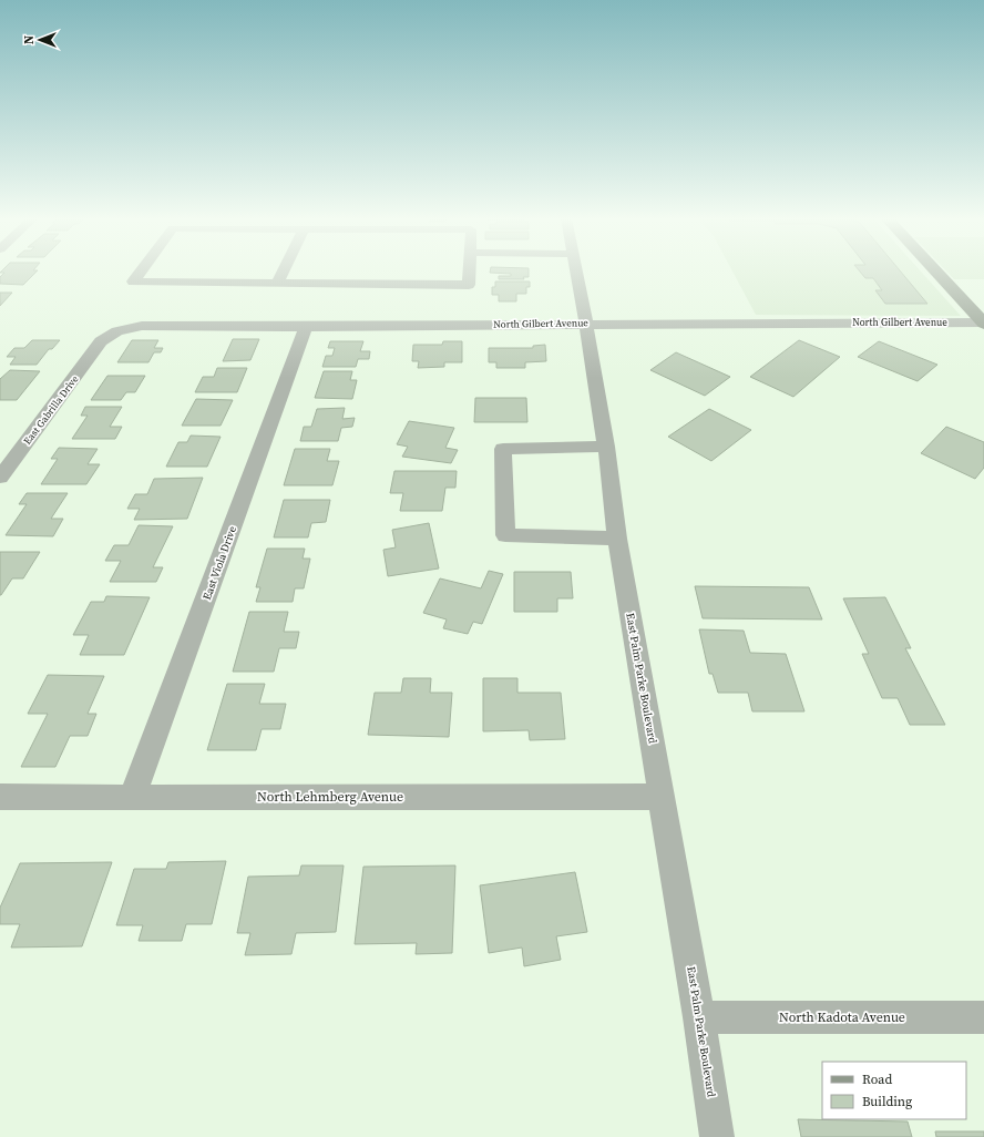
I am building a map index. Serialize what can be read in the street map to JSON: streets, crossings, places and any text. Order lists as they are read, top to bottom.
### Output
{
  "streets": {
    "street": [
      "North Gilbert Avenue",
      "East Gabrilla Drive",
      "East Viola Drive",
      "East Palm Parke Boulevard",
      "North Lehmberg Avenue",
      "North Kadota Avenue"
    ]
  },
  "crossings": [
    ["North Gilbert Avenue", "East Gabrilla Drive"],
    ["North Gilbert Avenue", "East Viola Drive"],
    ["North Gilbert Avenue", "East Palm Parke Boulevard"],
    ["East Viola Drive", "North Lehmberg Avenue"],
    ["East Palm Parke Boulevard", "North Lehmberg Avenue"],
    ["East Palm Parke Boulevard", "North Kadota Avenue"]
  ],
  "legend": ["Road", "Building"],
  "north": "left"
}
